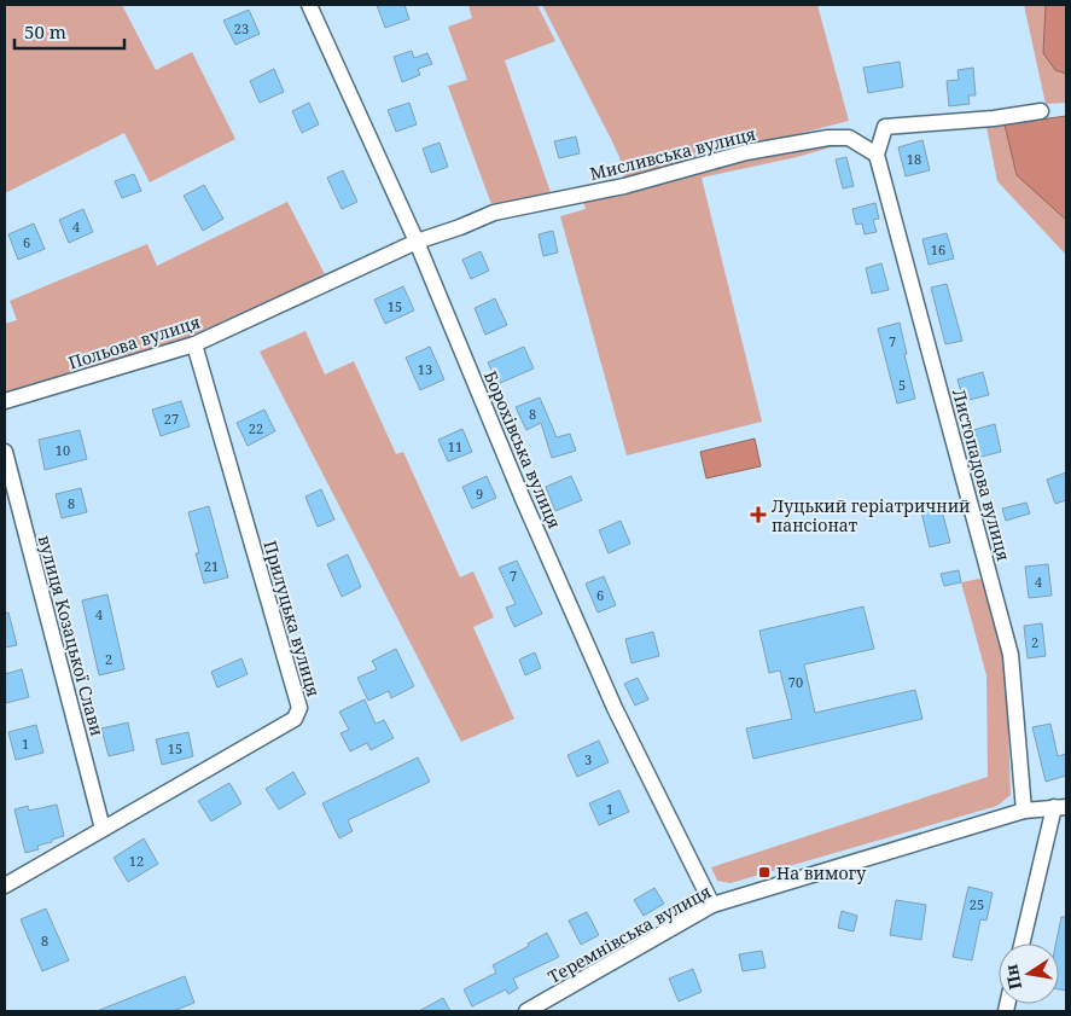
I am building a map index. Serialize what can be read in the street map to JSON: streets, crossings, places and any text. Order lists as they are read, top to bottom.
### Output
{
  "streets": {
    "street": [
      "Мисливська вулиця",
      "Польова вулиця",
      "Борохівська вулиця",
      "Листопадова вулиця",
      "Прилуцька вулиця",
      "вулиця Козацької Слави",
      "Теремнівська вулиця"
    ]
  },
  "crossings": [
    ["Мисливська вулиця", "Польова вулиця"],
    ["Мисливська вулиця", "Борохівська вулиця"],
    ["Мисливська вулиця", "Листопадова вулиця"],
    ["Польова вулиця", "Прилуцька вулиця"],
    ["Борохівська вулиця", "Теремнівська вулиця"],
    ["Листопадова вулиця", "Теремнівська вулиця"],
    ["Прилуцька вулиця", "вулиця Козацької Слави"]
  ],
  "places": {
    "health": ["Луцький геріатричний пансіонат"],
    "transit": ["На вимогу"]
  },
  "house_numbers": [
    "23",
    "18",
    "4",
    "6",
    "16",
    "15",
    "7",
    "13",
    "5",
    "8",
    "27",
    "22",
    "11",
    "10",
    "9",
    "8",
    "21",
    "7",
    "4",
    "6",
    "4",
    "2",
    "2",
    "70",
    "1",
    "15",
    "3",
    "1",
    "12",
    "25",
    "8"
  ],
  "scale_bar": "50 m",
  "north": "left"
}
